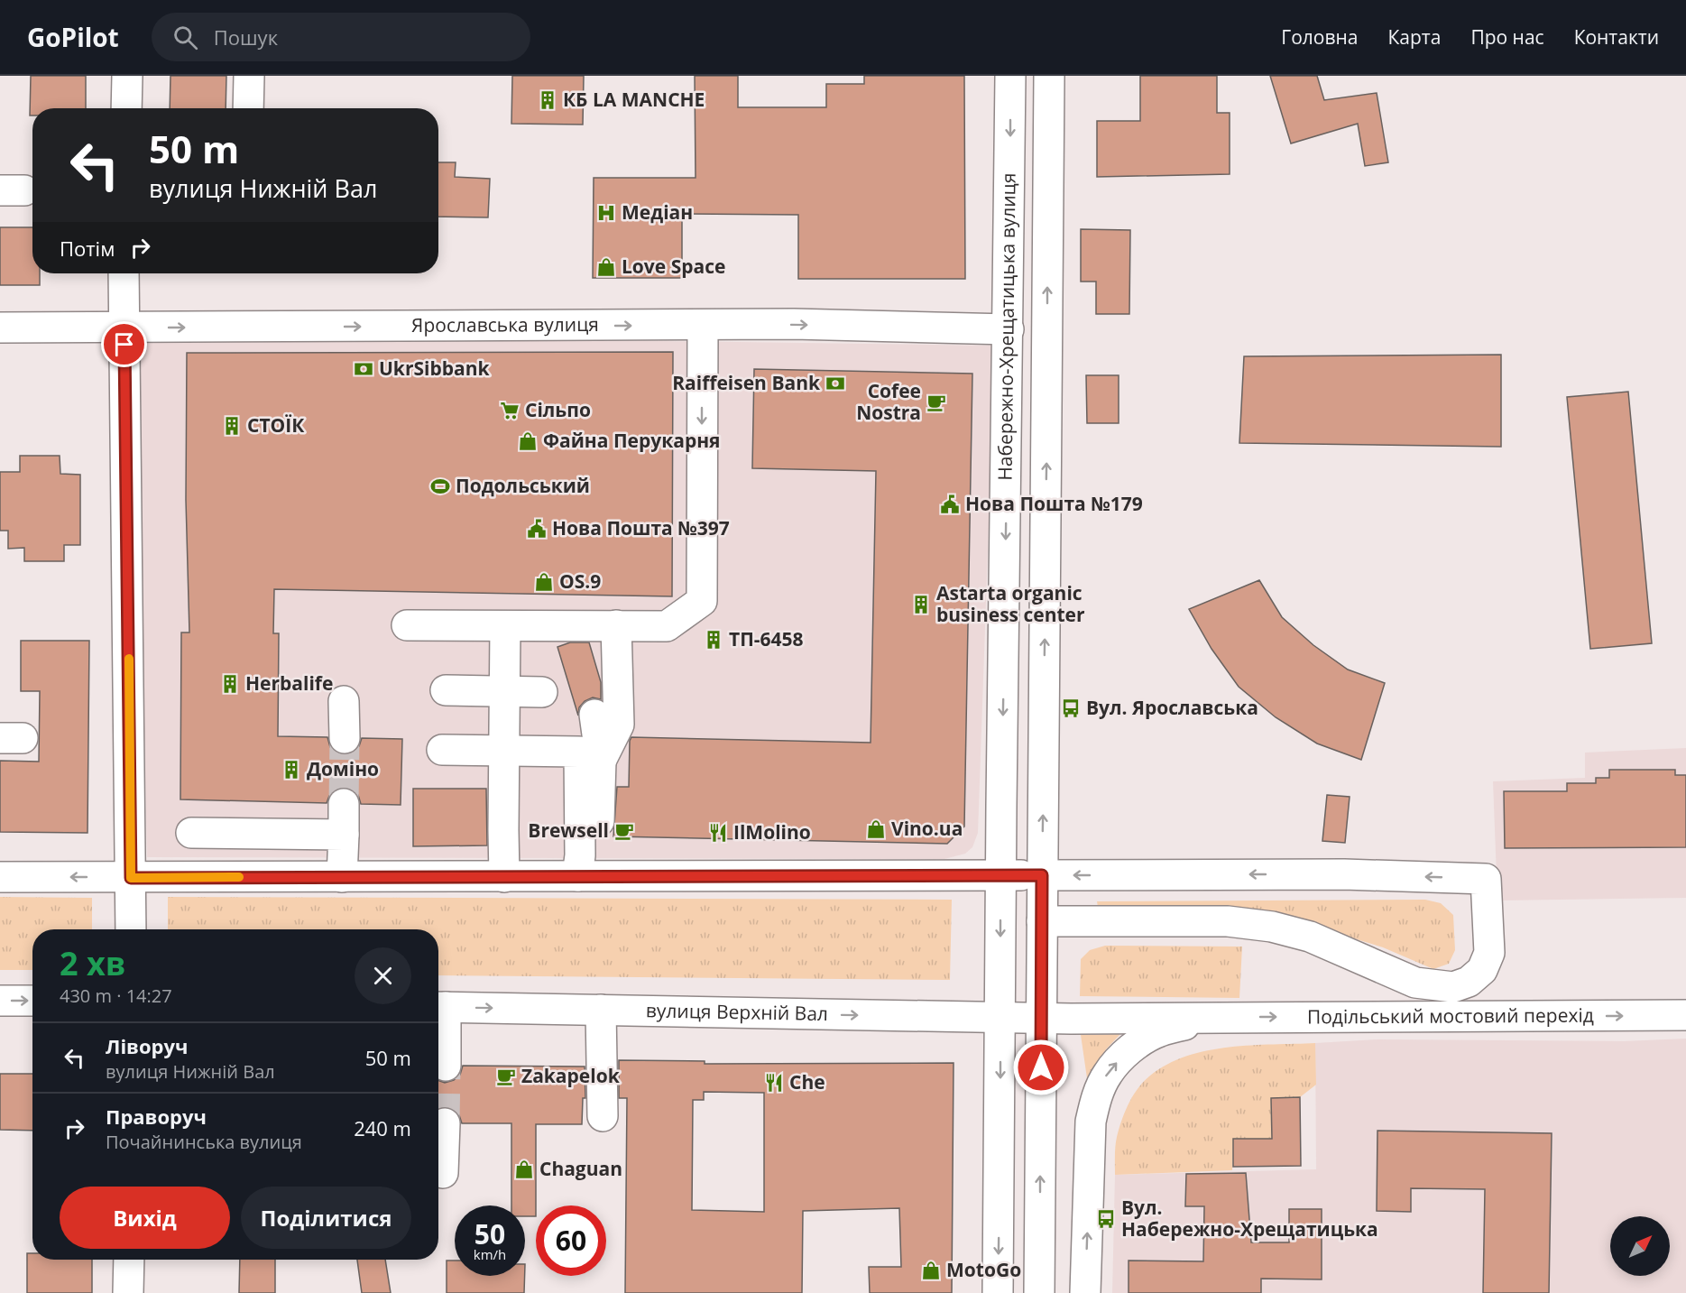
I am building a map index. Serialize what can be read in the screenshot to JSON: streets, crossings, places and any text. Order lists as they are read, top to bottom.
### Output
{
  "streets": {
    "main road": [
      "Ярославська вулиця",
      "Набережно-Хрещатицька вулиця",
      "вулиця Верхній Вал",
      "Подільський мостовий перехід"
    ]
  },
  "crossings": [
    ["Ярославська вулиця", "Набережно-Хрещатицька вулиця"],
    ["Набережно-Хрещатицька вулиця", "вулиця Верхній Вал"],
    ["вулиця Верхній Вал", "Подільський мостовий перехід"]
  ],
  "one_way": ["Ярославська вулиця", "Подільський мостовий перехід"],
  "places": {
    "building": [
      "КБ LA MANCHE",
      "СТОЇК",
      "Astarta organic business center",
      "ТП-6458",
      "Herbalife",
      "Доміно"
    ],
    "hospital": ["Медіан"],
    "shop": [
      "Love Space",
      "Файна Перукарня",
      "OS.9",
      "Vino.ua",
      "Chaguan",
      "MotoGo"
    ],
    "bank": ["UkrSibbank", "Raiffeisen Bank"],
    "cafe": ["Сofee Nostra", "Brewsell", "Zakapelok"],
    "supermarket": ["Сільпо"],
    "sports": ["Подольський"],
    "public building": ["Нова Пошта №179", "Нова Пошта №397"],
    "bus stop": ["Вул. Ярославська", "Вул. Набережно-Хрещатицька"],
    "restaurant": ["IlMolino", "Che"]
  },
  "north": "top right",
  "page": {
    "header": "GoPilot",
    "search": "Пошук",
    "nav": [
      "Головна",
      "Карта",
      "Про нас",
      "Контакти"
    ],
    "turn": ["50 m", "вулиця Нижній Вал"],
    "then": "Потім",
    "heading": ["2 хв", "430 m · 14:27"],
    "list": [
      {
        "name": "Ліворуч",
        "note": "вулиця Нижній Вал",
        "value": "50 m"
      },
      {
        "name": "Праворуч",
        "note": "Почайнинська вулиця",
        "value": "240 m"
      }
    ],
    "buttons": ["Вихід", "Поділитися"],
    "speed": "50 km/h",
    "limit": "60"
  }
}
